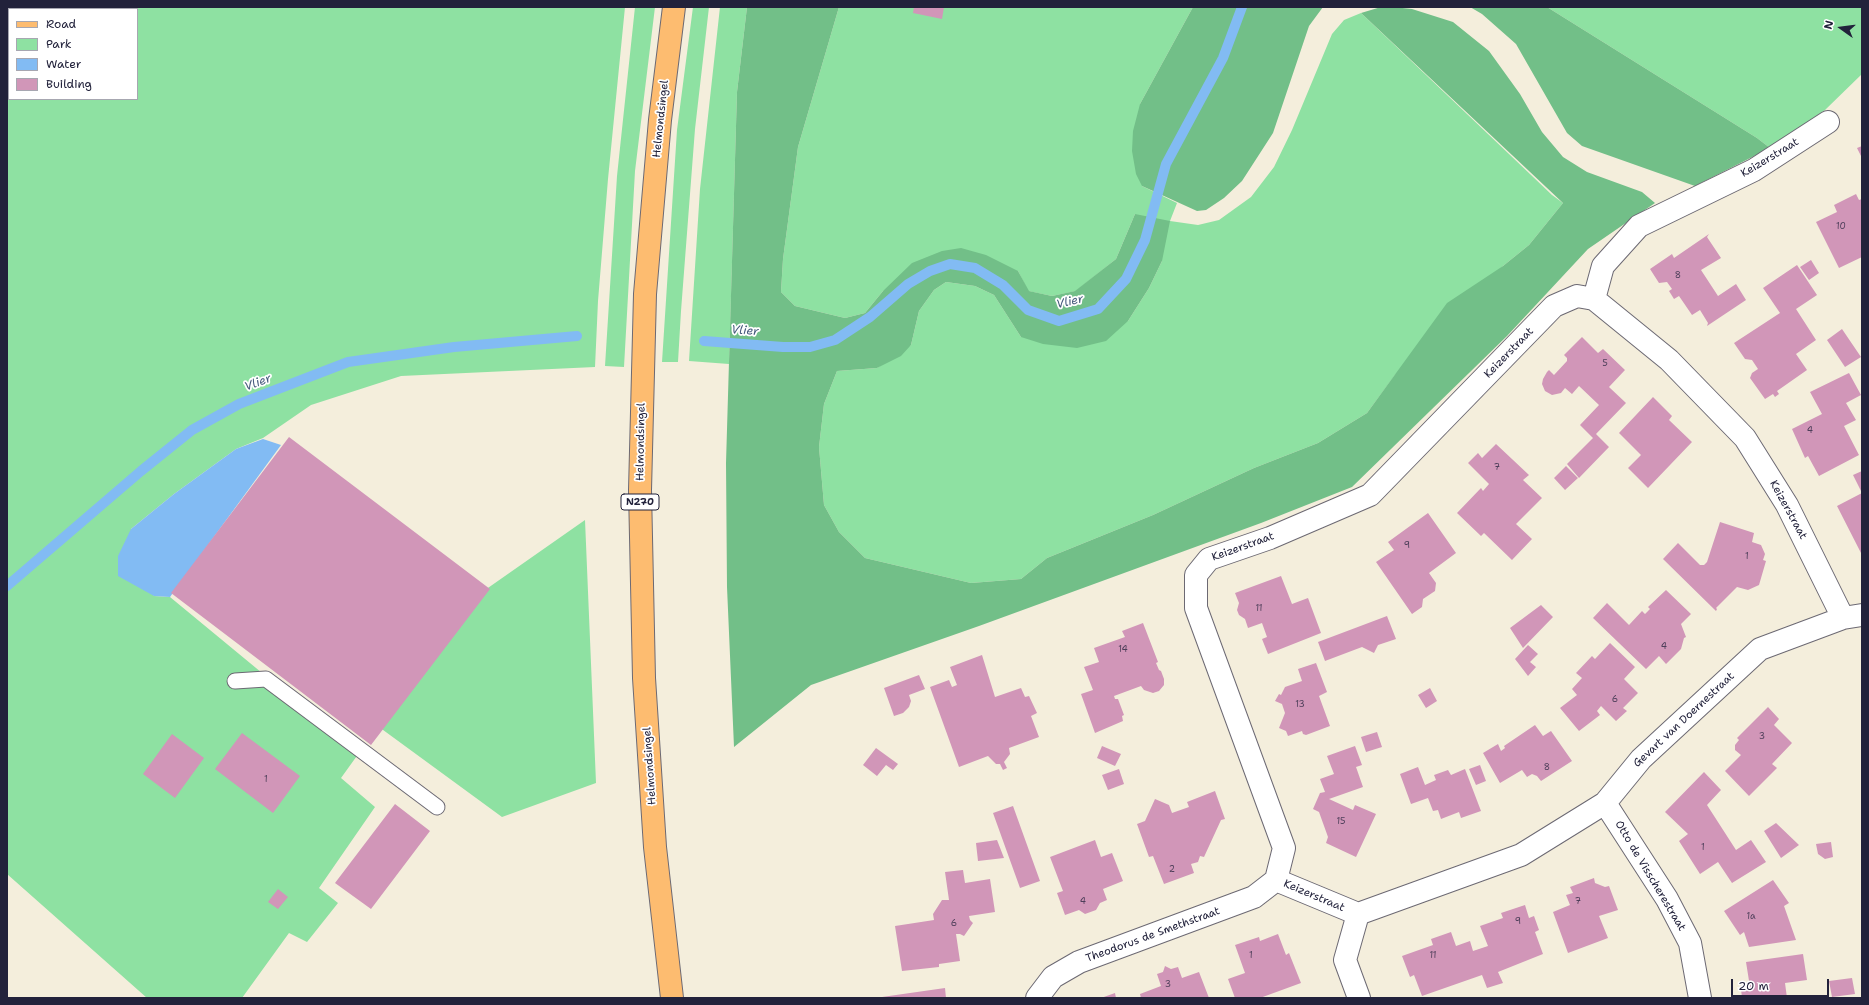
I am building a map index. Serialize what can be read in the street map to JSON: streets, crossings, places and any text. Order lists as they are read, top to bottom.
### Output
{
  "streets": {
    "main road": ["Helmondsingel", "N270"],
    "street": [
      "Keizerstraat",
      "Gevart van Doernestraat",
      "Otto de Visscherestraat",
      "Theodorus de Smethstraat"
    ]
  },
  "crossings": [
    ["Keizerstraat", "Gevart van Doernestraat"],
    ["Keizerstraat", "Theodorus de Smethstraat"],
    ["Gevart van Doernestraat", "Otto de Visscherestraat"]
  ],
  "water": ["Vlier"],
  "house_numbers": [
    "10",
    "8",
    "5",
    "4",
    "7",
    "9",
    "1",
    "11",
    "4",
    "14",
    "6",
    "13",
    "3",
    "8",
    "1",
    "15",
    "1",
    "2",
    "4",
    "7",
    "1a",
    "9",
    "6",
    "1",
    "11",
    "3"
  ],
  "legend": [
    "Road",
    "Park",
    "Water",
    "Building"
  ],
  "scale_bar": "20 m",
  "north": "left"
}
